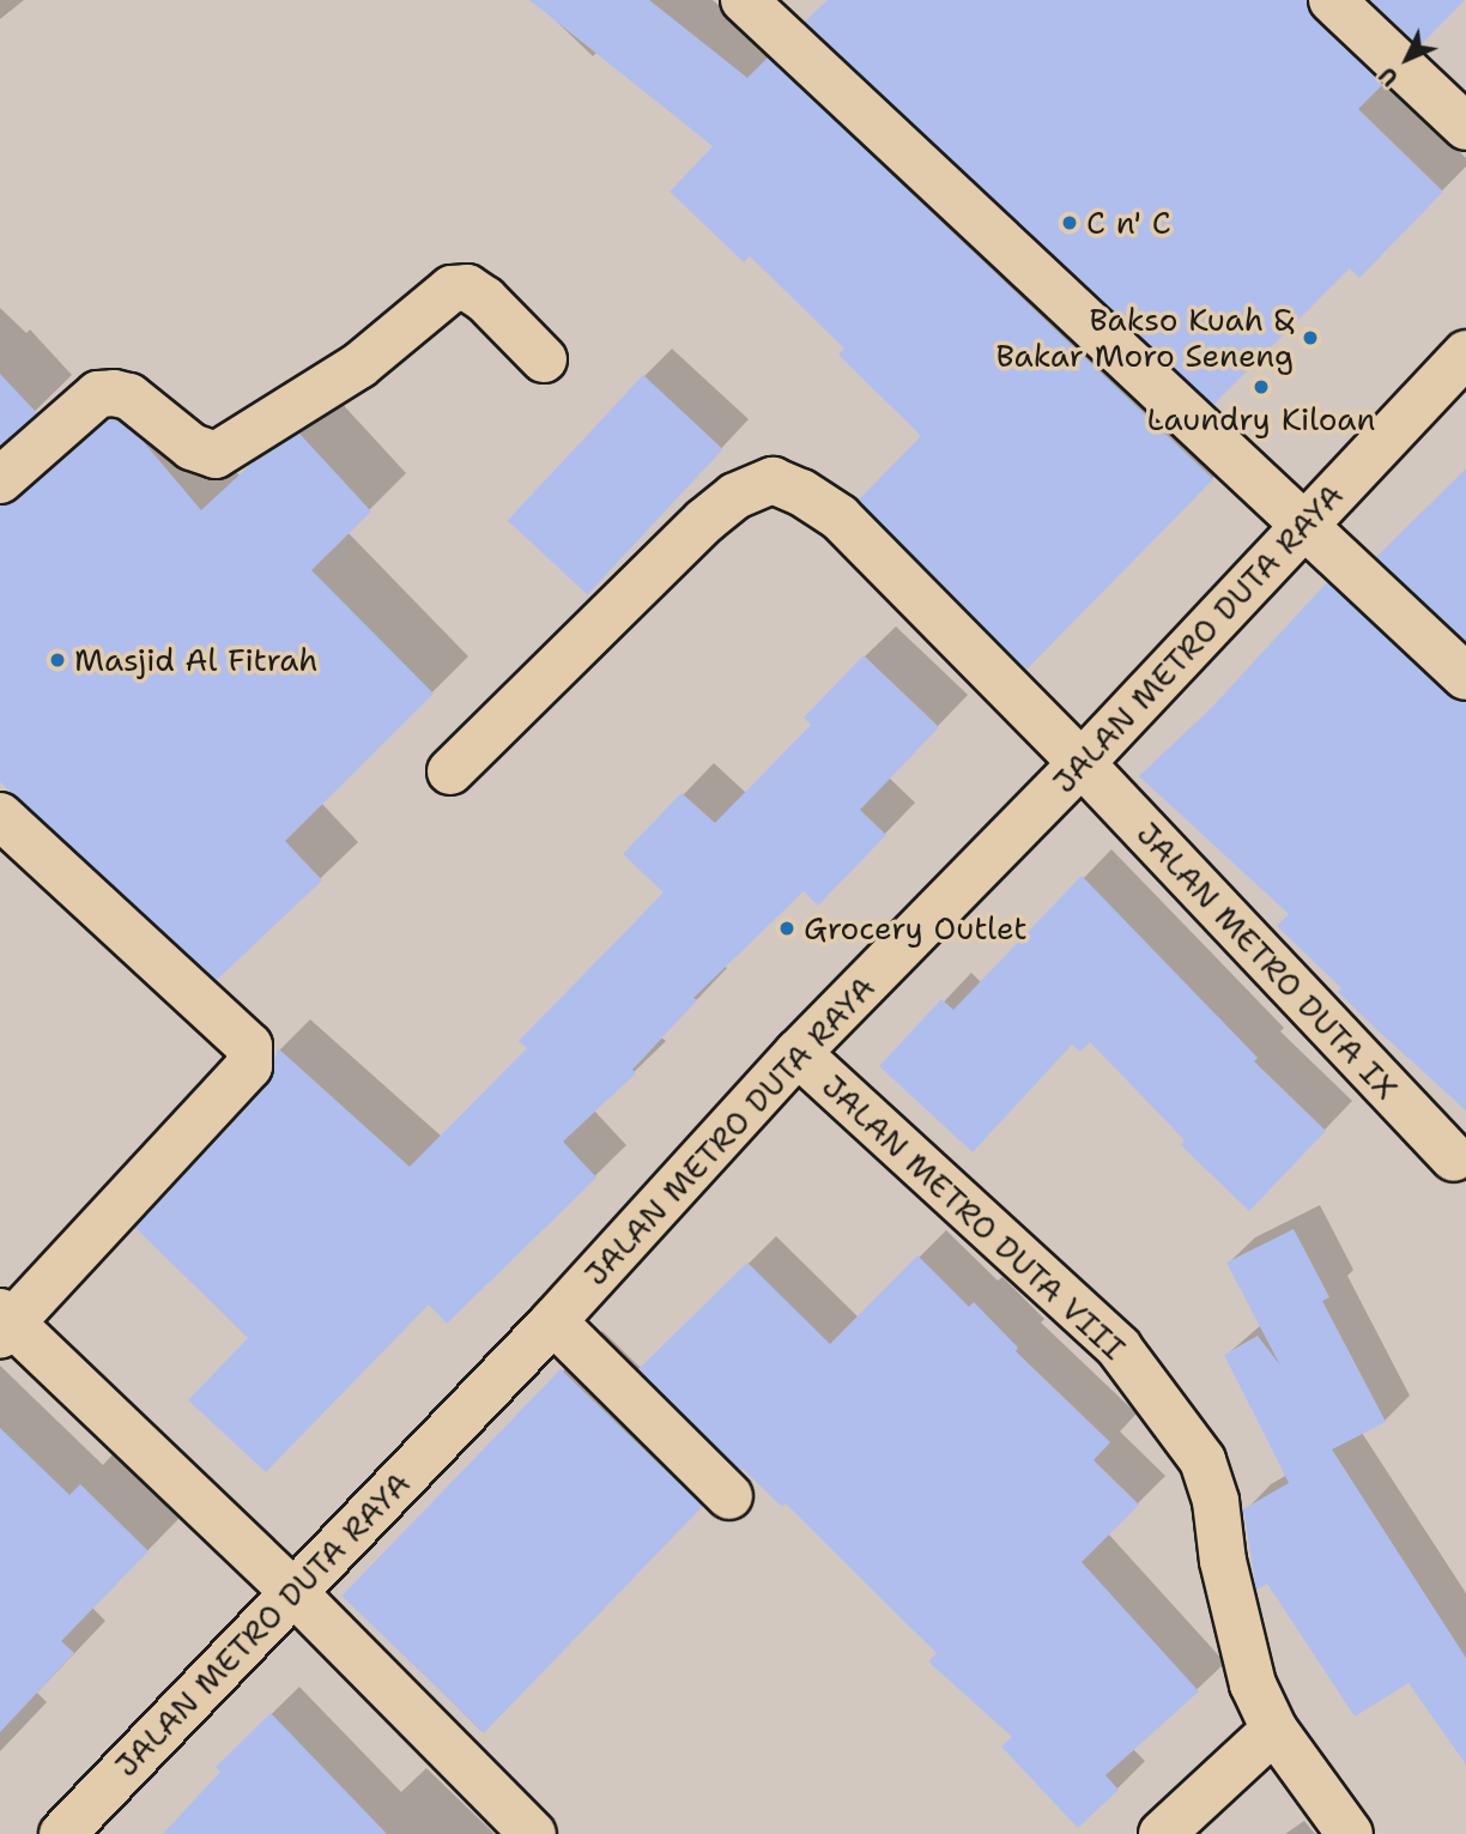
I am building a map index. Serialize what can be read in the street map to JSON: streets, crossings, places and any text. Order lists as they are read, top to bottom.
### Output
{
  "streets": {
    "street": ["JALAN METRO DUTA RAYA", "JALAN METRO DUTA IX", "JALAN METRO DUTA VIII"]
  },
  "crossings": [
    ["JALAN METRO DUTA RAYA", "JALAN METRO DUTA IX"],
    ["JALAN METRO DUTA RAYA", "JALAN METRO DUTA VIII"]
  ],
  "places": [
    "C n' C",
    "Bakso Kuah & Bakar Moro Seneng",
    "Laundry Kiloan",
    "Masjid Al Fitrah",
    "Grocery Outlet"
  ],
  "north": "bottom left"
}
